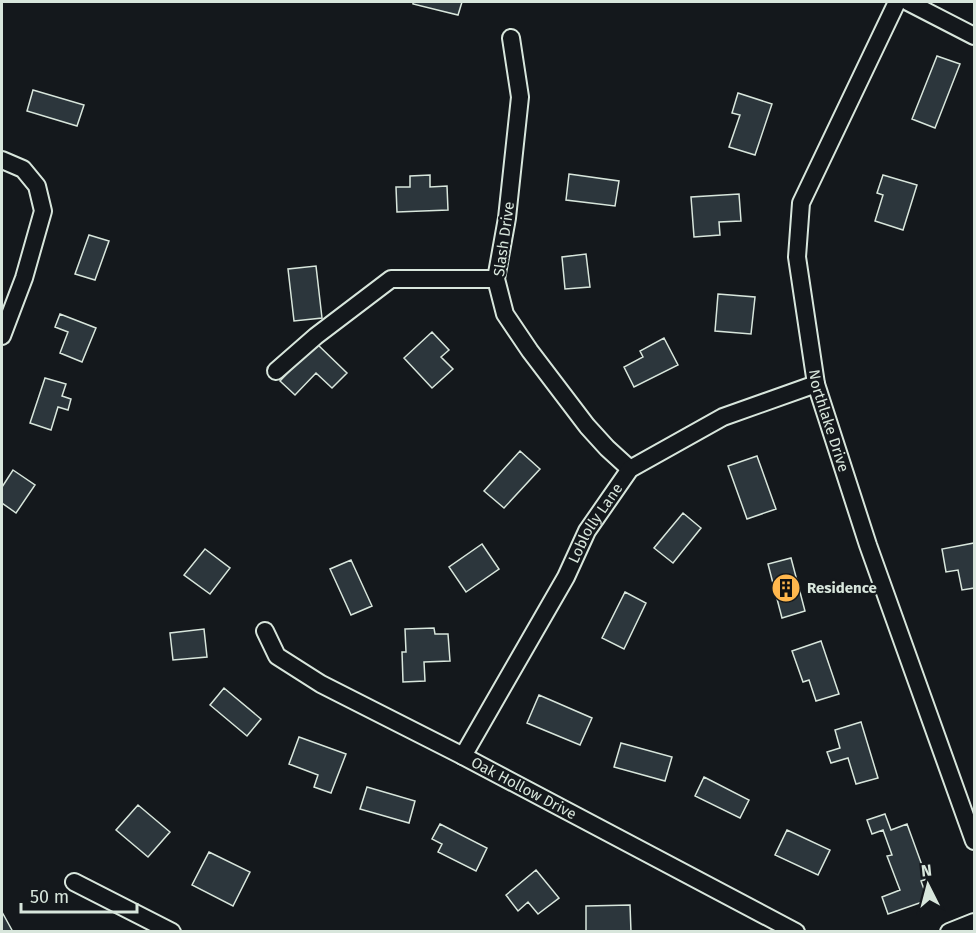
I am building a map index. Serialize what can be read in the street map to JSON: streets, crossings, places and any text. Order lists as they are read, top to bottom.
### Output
{
  "streets": {
    "street": [
      "Slash Drive",
      "Northlake Drive",
      "Loblolly Lane",
      "Oak Hollow Drive"
    ]
  },
  "crossings": [
    ["Slash Drive", "Loblolly Lane"],
    ["Northlake Drive", "Loblolly Lane"],
    ["Loblolly Lane", "Oak Hollow Drive"]
  ],
  "places": {
    "building": ["Residence"]
  },
  "scale_bar": "50 m",
  "north": "top"
}
